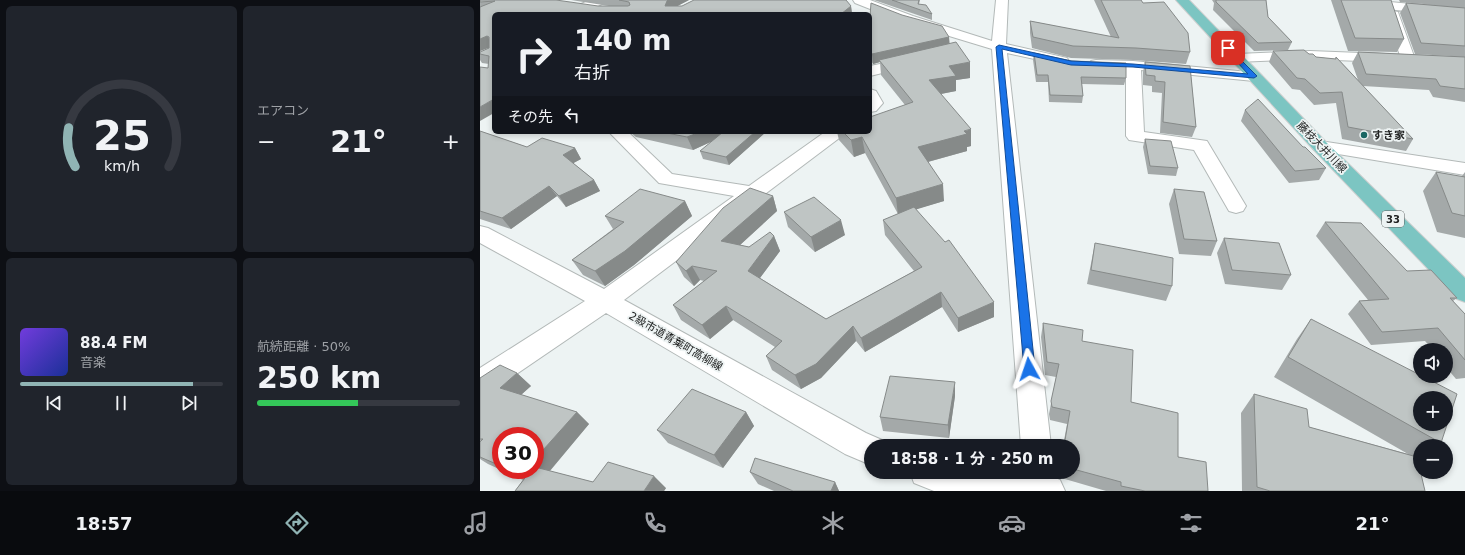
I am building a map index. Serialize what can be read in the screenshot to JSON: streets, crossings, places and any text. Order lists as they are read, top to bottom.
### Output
{
  "streets": {
    "main road": ["藤枝大井川線", "33"],
    "street": ["2級市道青葉町高柳線"]
  },
  "places": ["すき家"],
  "page": {
    "tile": [
      "エアコン",
      ["航続距離 · 50%", "250 km"]
    ],
    "turn": ["140 m", "右折"],
    "then": "その先",
    "heat": ["−", "21°", "+"],
    "song": ["88.4 FM", "音楽"],
    "map_buttons": ["+", "−"],
    "limit": "30",
    "trip": "18:58 · 1 分 · 250 m",
    "tabs": ["18:57", "21°"],
    "gauge": ["25", "km/h"]
  }
}
